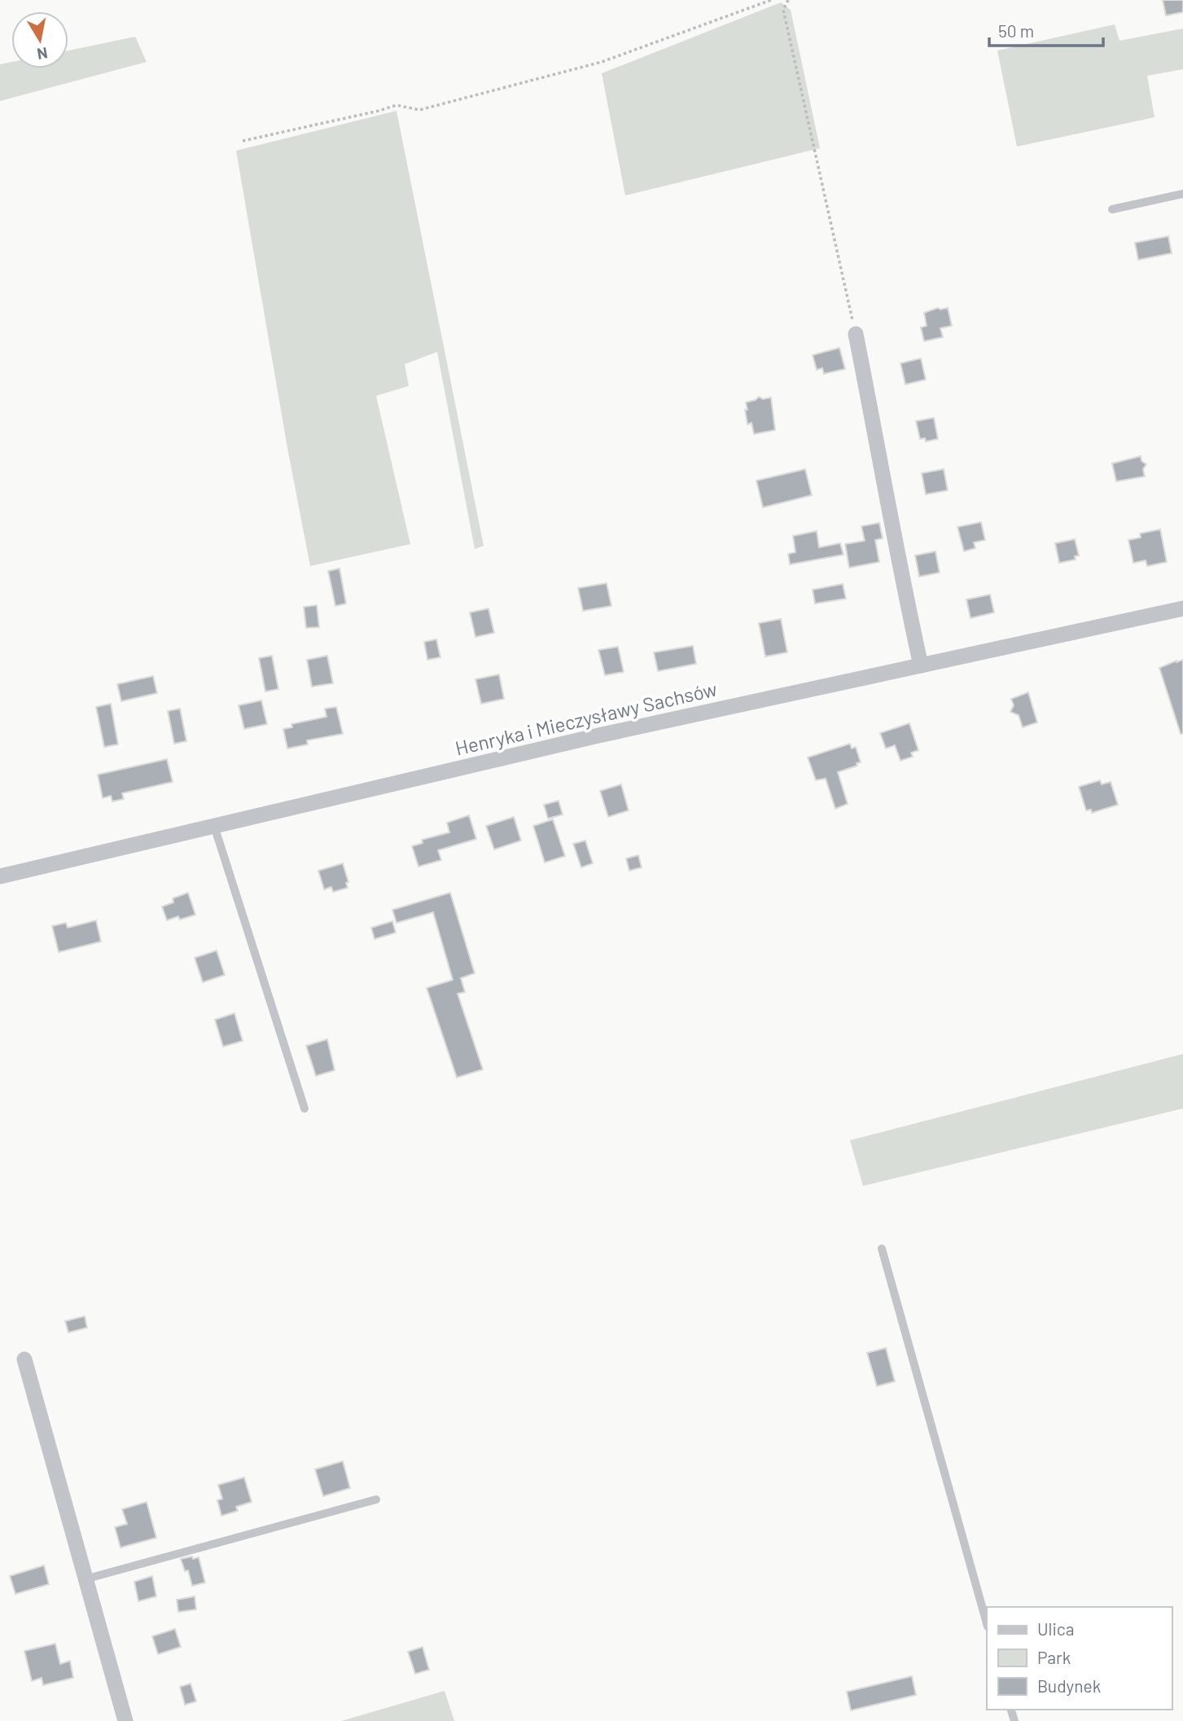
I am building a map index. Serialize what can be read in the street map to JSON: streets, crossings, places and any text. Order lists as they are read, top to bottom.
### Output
{
  "streets": {
    "street": ["Henryka i Mieczysławy Sachsów"]
  },
  "legend": ["Ulica", "Park", "Budynek"],
  "scale_bar": "50 m",
  "north": "bottom"
}
